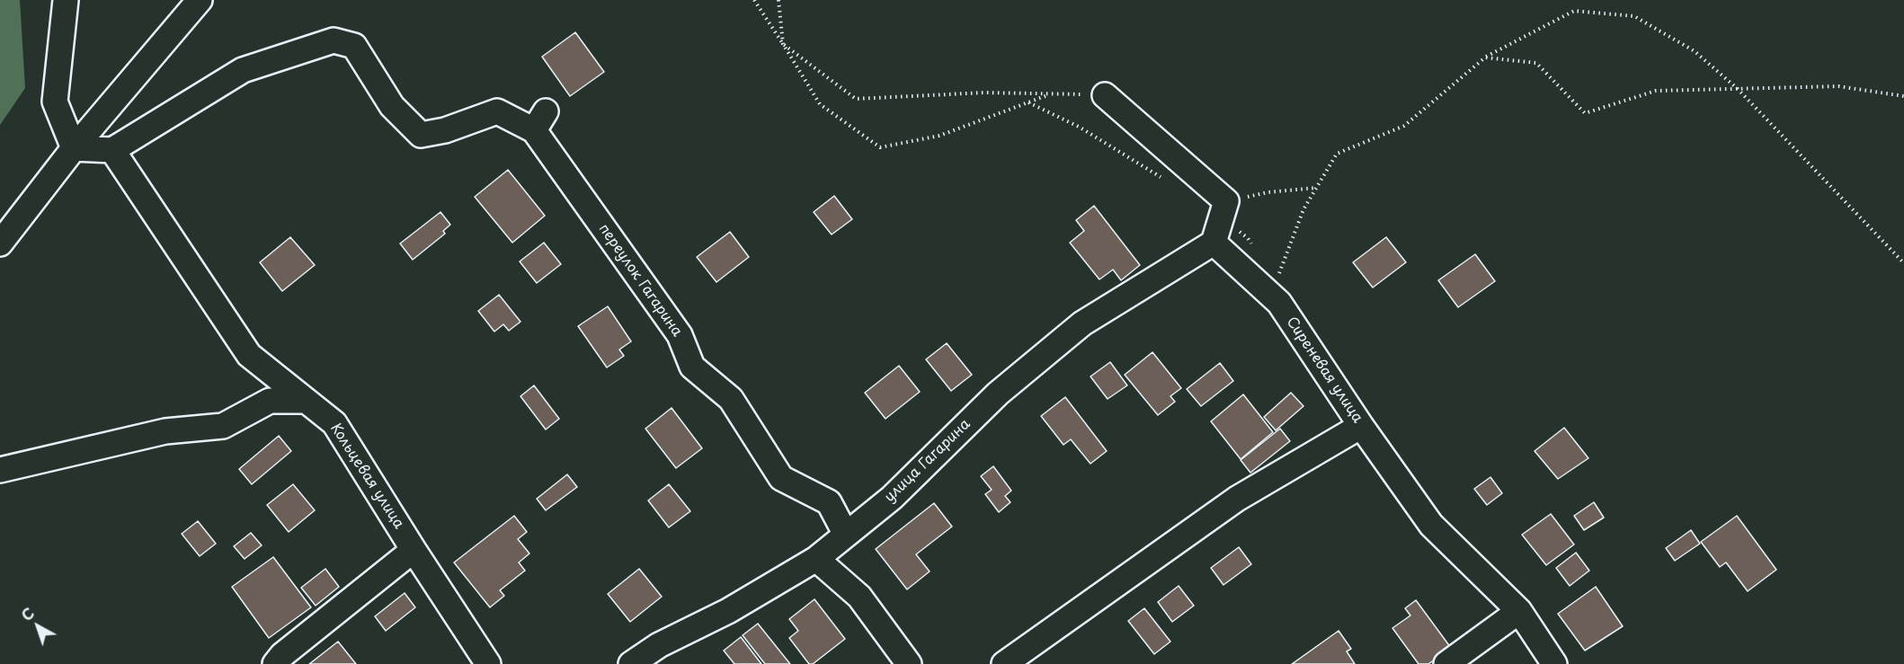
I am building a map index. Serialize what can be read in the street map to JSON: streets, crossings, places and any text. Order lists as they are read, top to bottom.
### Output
{
  "streets": {
    "street": [
      "переулок Гагарина",
      "Сиреневая улица",
      "улица Гагарина",
      "Кольцевая улица"
    ]
  },
  "crossings": [
    ["переулок Гагарина", "улица Гагарина"],
    ["переулок Гагарина", "Кольцевая улица"],
    ["Сиреневая улица", "улица Гагарина"]
  ],
  "north": "top left"
}
